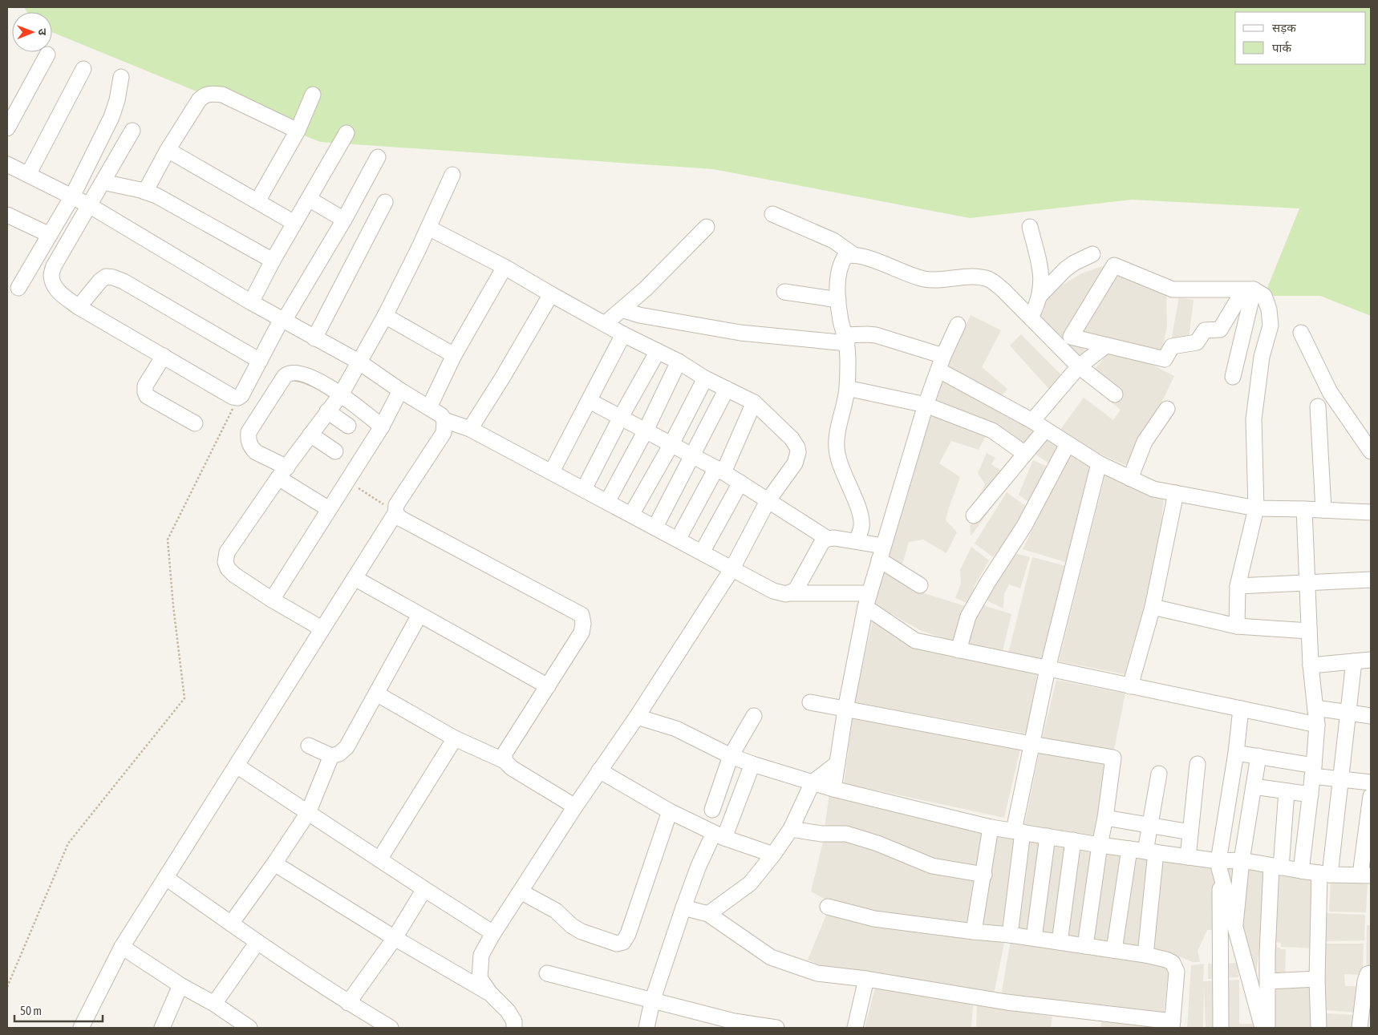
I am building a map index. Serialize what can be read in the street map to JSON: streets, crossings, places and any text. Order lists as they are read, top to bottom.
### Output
{
  "legend": ["सड़क", "पार्क"],
  "scale_bar": "50 m",
  "north": "right"
}
